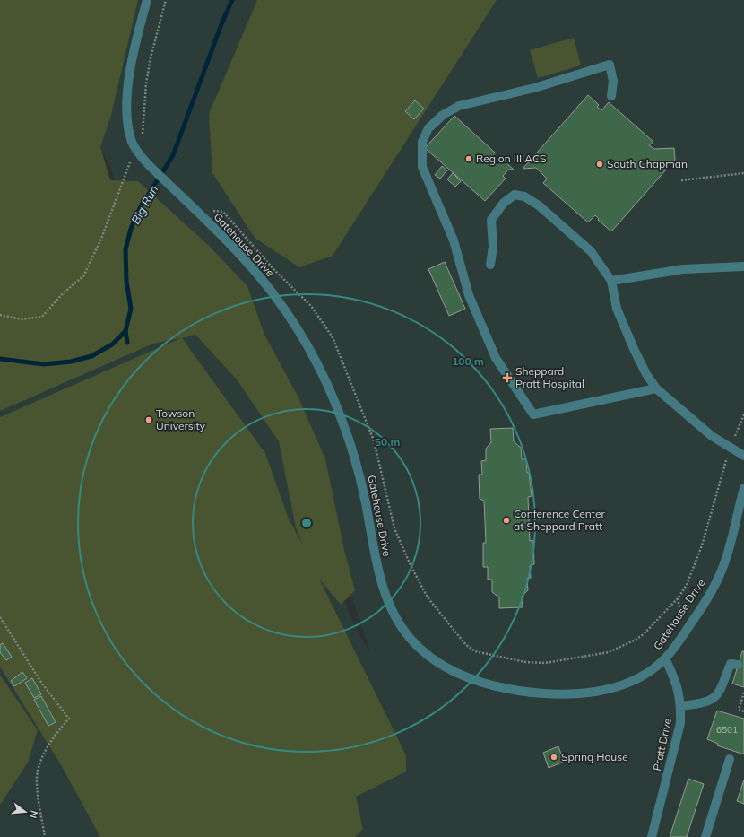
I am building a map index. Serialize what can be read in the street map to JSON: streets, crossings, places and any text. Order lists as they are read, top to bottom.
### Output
{
  "streets": {
    "street": ["Gatehouse Drive", "Pratt Drive"]
  },
  "crossings": [
    ["Gatehouse Drive", "Pratt Drive"]
  ],
  "water": ["Big Run"],
  "places": {
    "other": [
      "Region III ACS",
      "South Chapman",
      "Towson University",
      "Conference Center at Sheppard Pratt",
      "Spring House"
    ],
    "health": ["Sheppard Pratt Hospital"]
  },
  "house_numbers": ["6501"],
  "north": "right",
  "rings": ["100 m", "50 m"]
}
